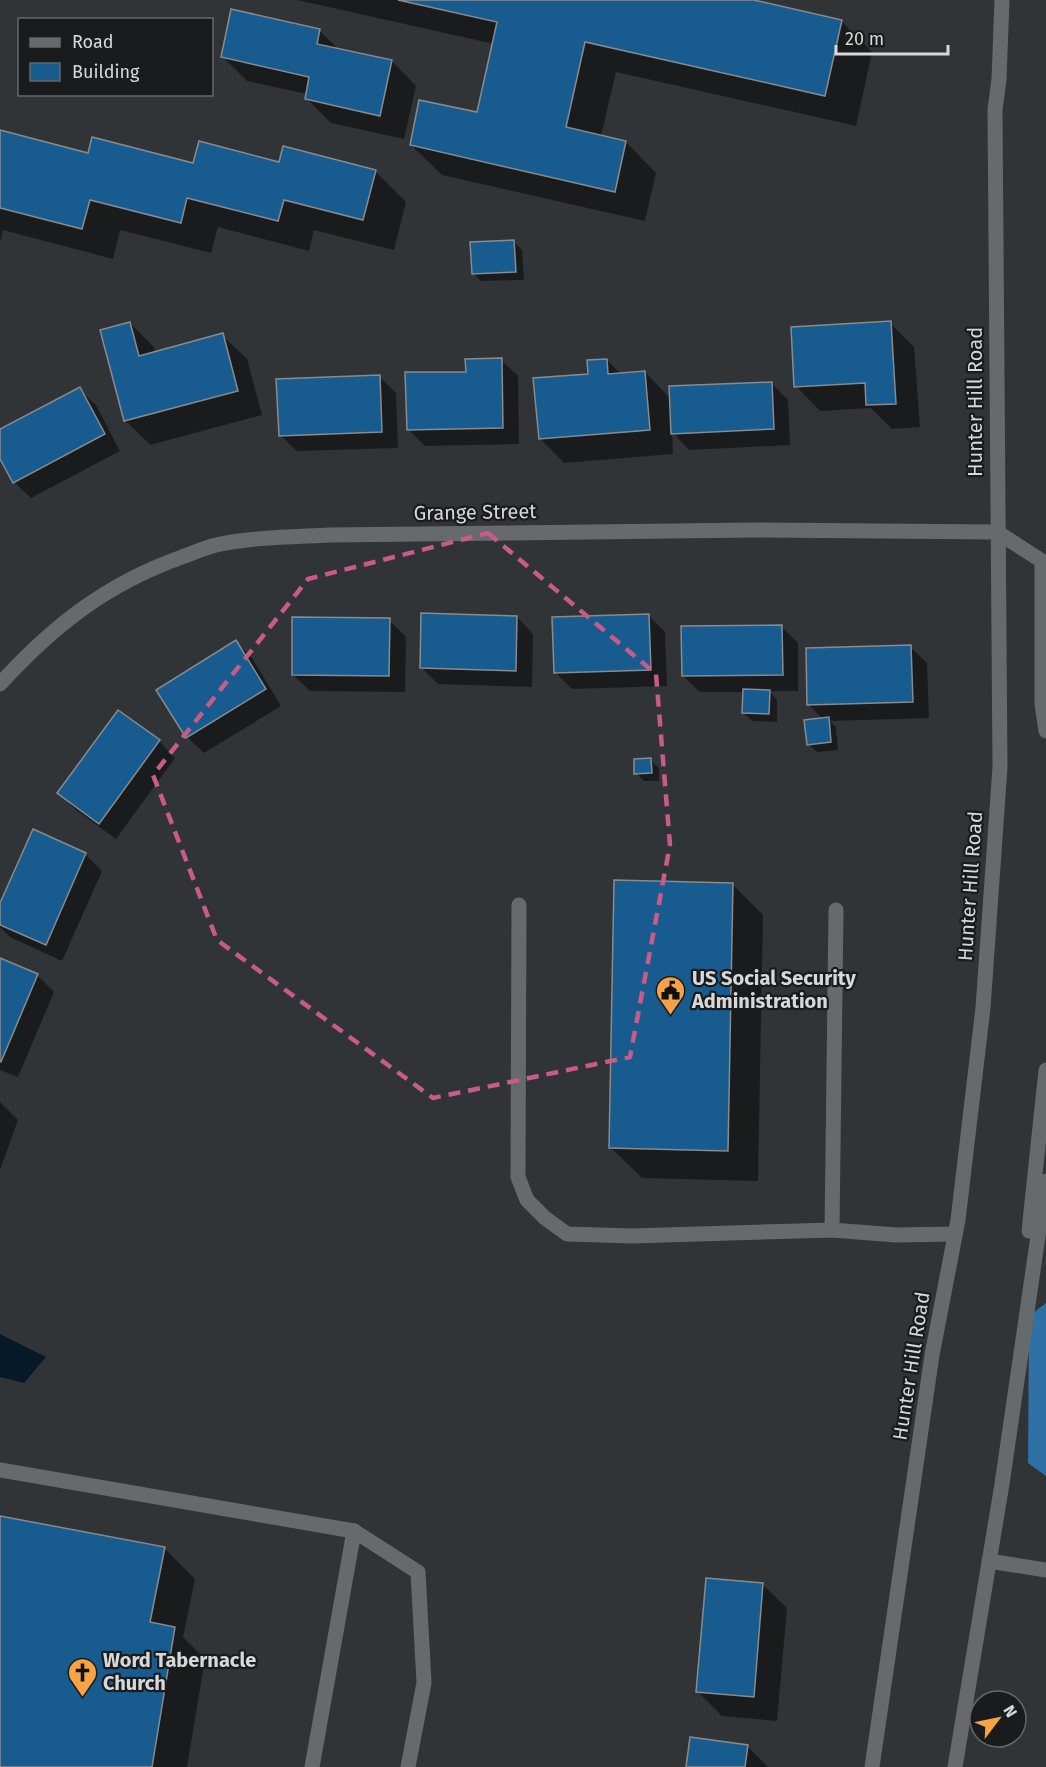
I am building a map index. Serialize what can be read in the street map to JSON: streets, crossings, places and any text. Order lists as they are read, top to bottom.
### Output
{
  "streets": {
    "street": ["Hunter Hill Road", "Grange Street"]
  },
  "crossings": [
    ["Hunter Hill Road", "Grange Street"]
  ],
  "places": {
    "public building": ["US Social Security Administration"],
    "church": ["Word Tabernacle Church"]
  },
  "legend": ["Road", "Building"],
  "scale_bar": "20 m",
  "north": "top right"
}
